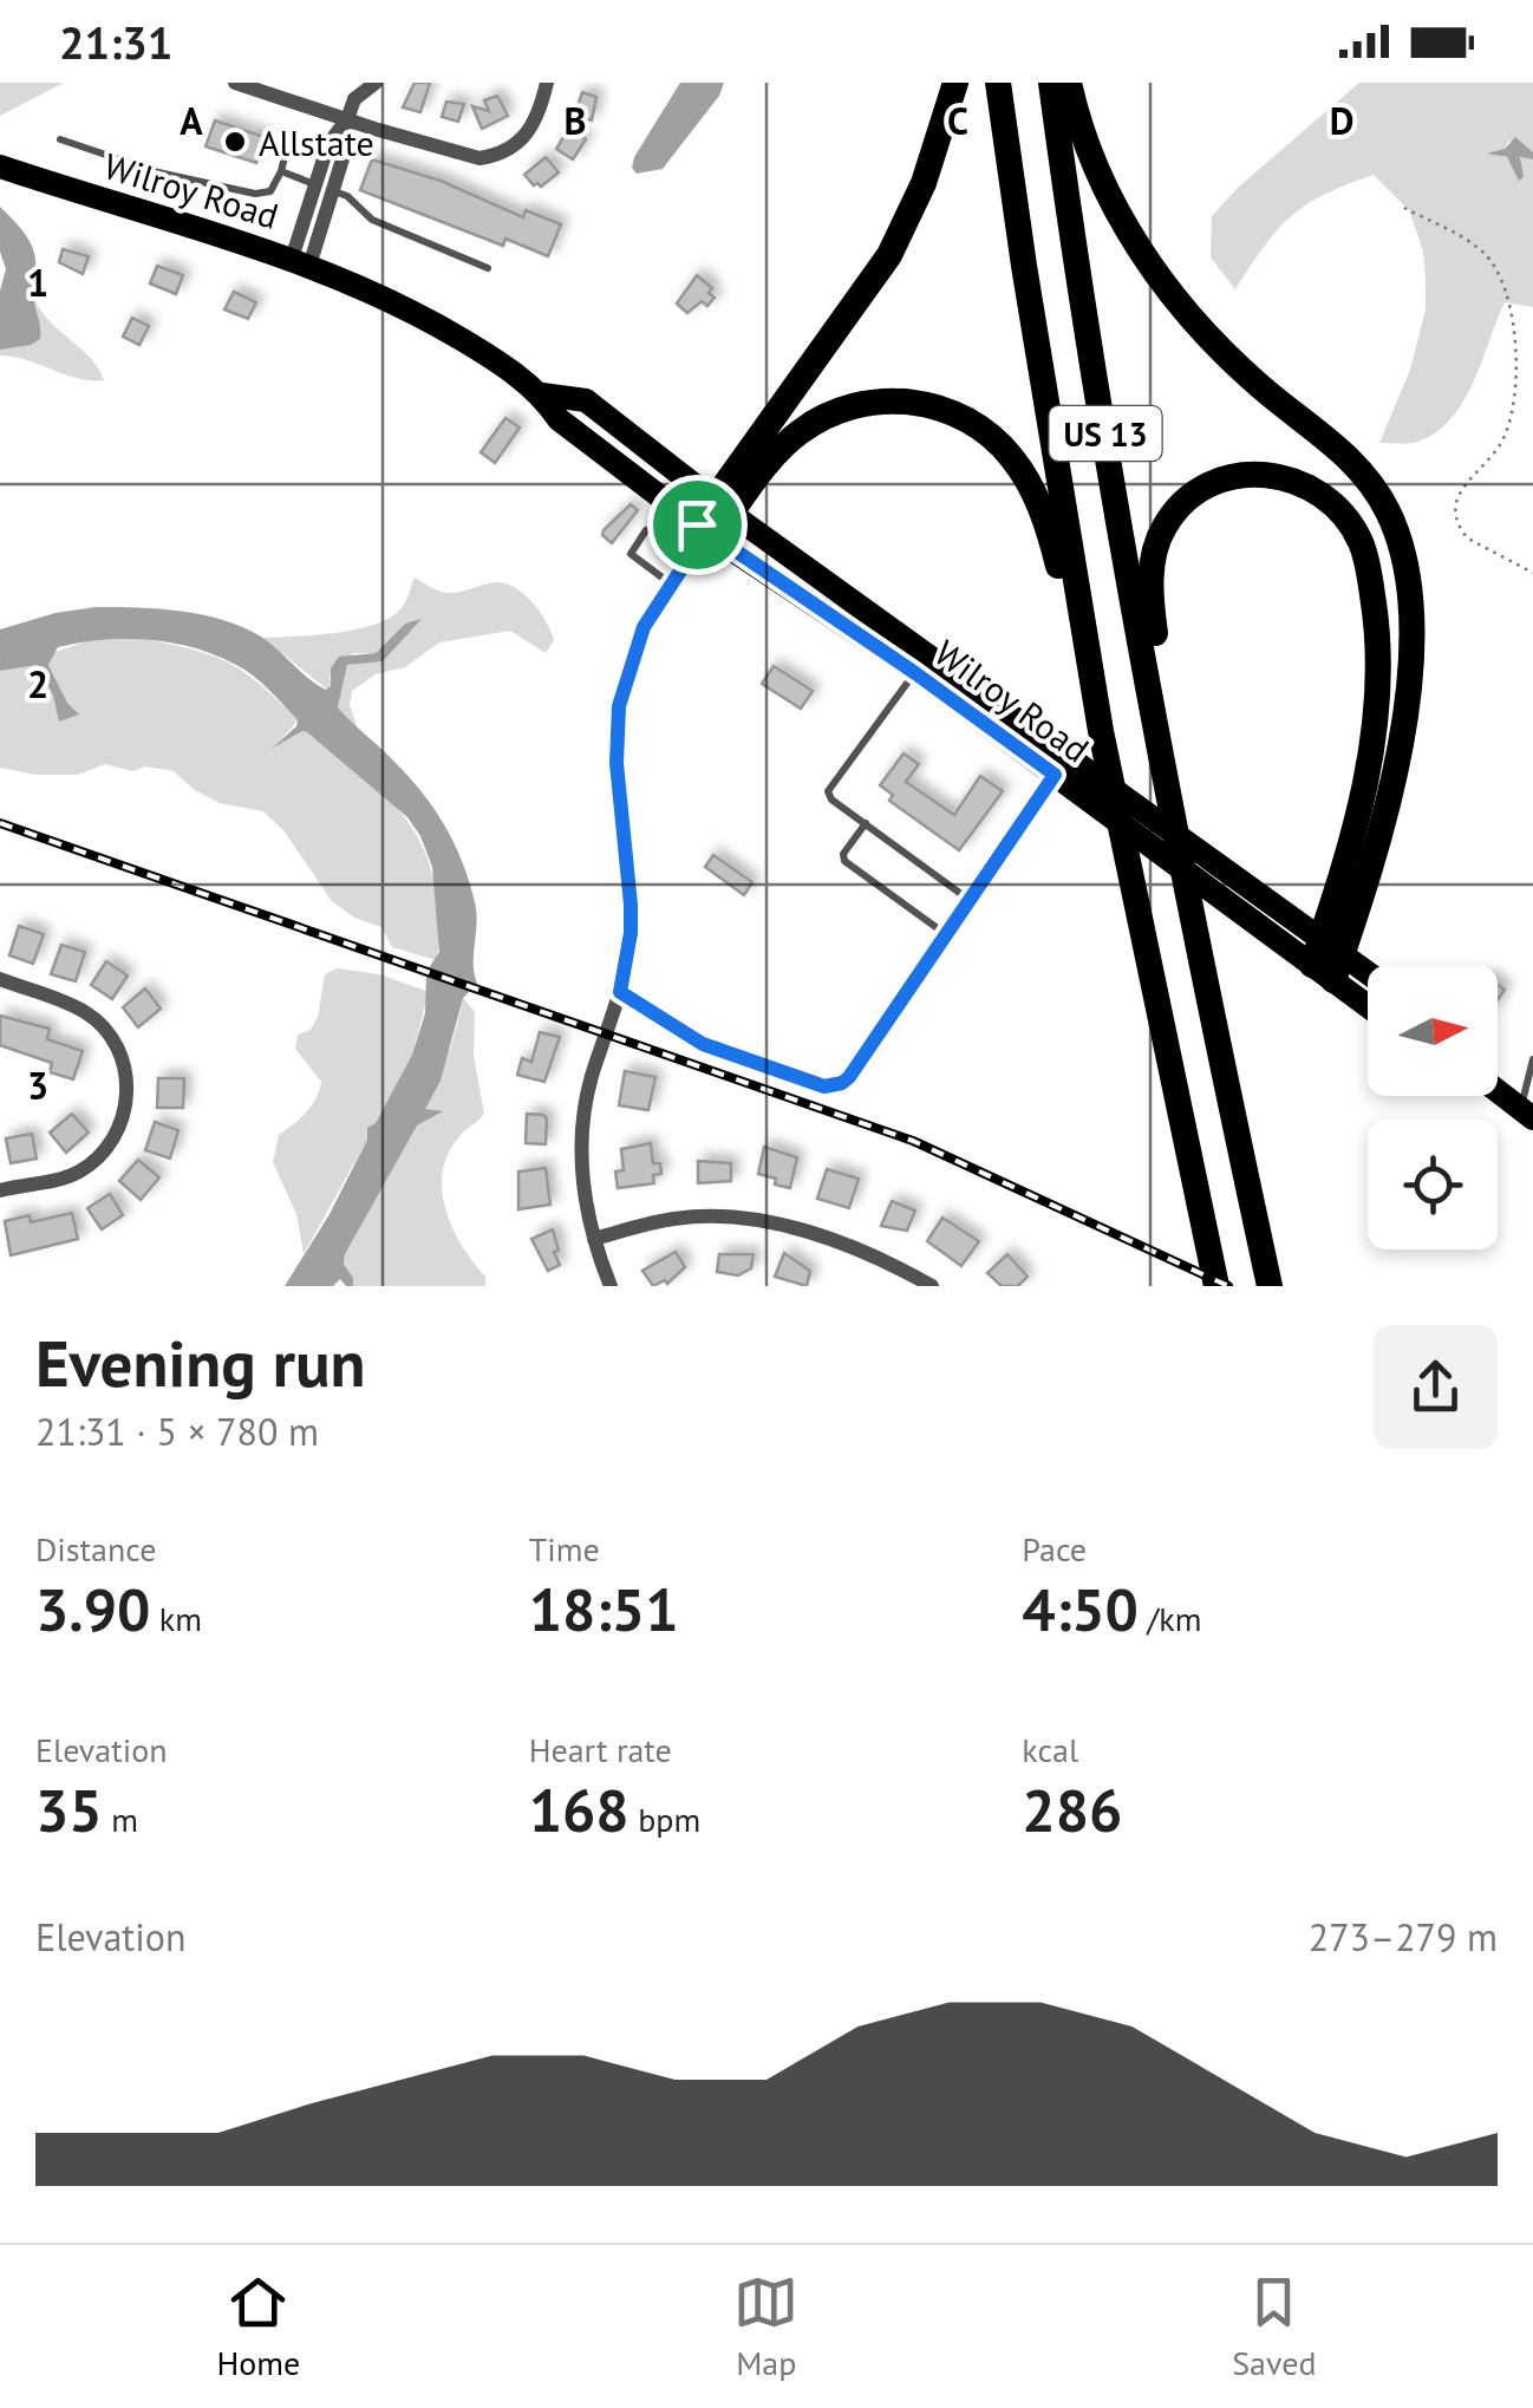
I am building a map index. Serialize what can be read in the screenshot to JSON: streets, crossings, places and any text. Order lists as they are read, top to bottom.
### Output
{
  "streets": {
    "highway": ["US 13"],
    "main road": ["Wilroy Road"]
  },
  "places": ["Allstate"],
  "north": "right",
  "page": {
    "status": "21:31",
    "heading": ["Evening run", "21:31 · 5 × 780 m"],
    "stats": [
      ["Distance", "3.90 km"],
      ["Time", "18:51"],
      ["Pace", "4:50 /km"],
      ["Elevation", "35 m"],
      ["Heart rate", "168 bpm"],
      ["kcal", "286"]
    ],
    "chart": ["Elevation", "273–279 m"],
    "tabs": ["Home", "Map", "Saved"]
  },
  "grid": {
    "columns": [
      "A",
      "B",
      "C",
      "D"
    ],
    "rows": ["1", "2", "3"]
  }
}
